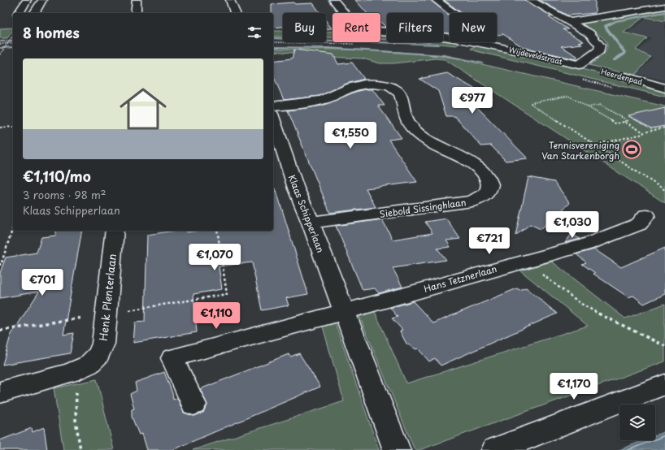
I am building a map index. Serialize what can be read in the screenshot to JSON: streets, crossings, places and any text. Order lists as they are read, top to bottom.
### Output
{
  "streets": {
    "street": [
      "Wijdeveldstraat",
      "Heerdenpad",
      "Siebold Sissinghlaan",
      "Klaas Schipperlaan",
      "Hans Tetznerlaan",
      "Henk Plenterlaan"
    ]
  },
  "crossings": [
    ["Wijdeveldstraat", "Heerdenpad"],
    ["Siebold Sissinghlaan", "Klaas Schipperlaan"],
    ["Klaas Schipperlaan", "Hans Tetznerlaan"]
  ],
  "places": {
    "sports": ["Tennisvereniging Van Starkenborgh"]
  },
  "page": {
    "chip": [
      "Buy",
      "Rent",
      "Filters",
      "New"
    ],
    "heading": "8 homes",
    "list": [
      {
        "name": "€1,110/mo",
        "note": "3 rooms · 98 m² · Klaas Schipperlaan"
      }
    ],
    "price": [
      "€977",
      "€1,550",
      "€1,030",
      "€721",
      "€1,070",
      "€701",
      "€1,110",
      "€1,170"
    ]
  }
}
